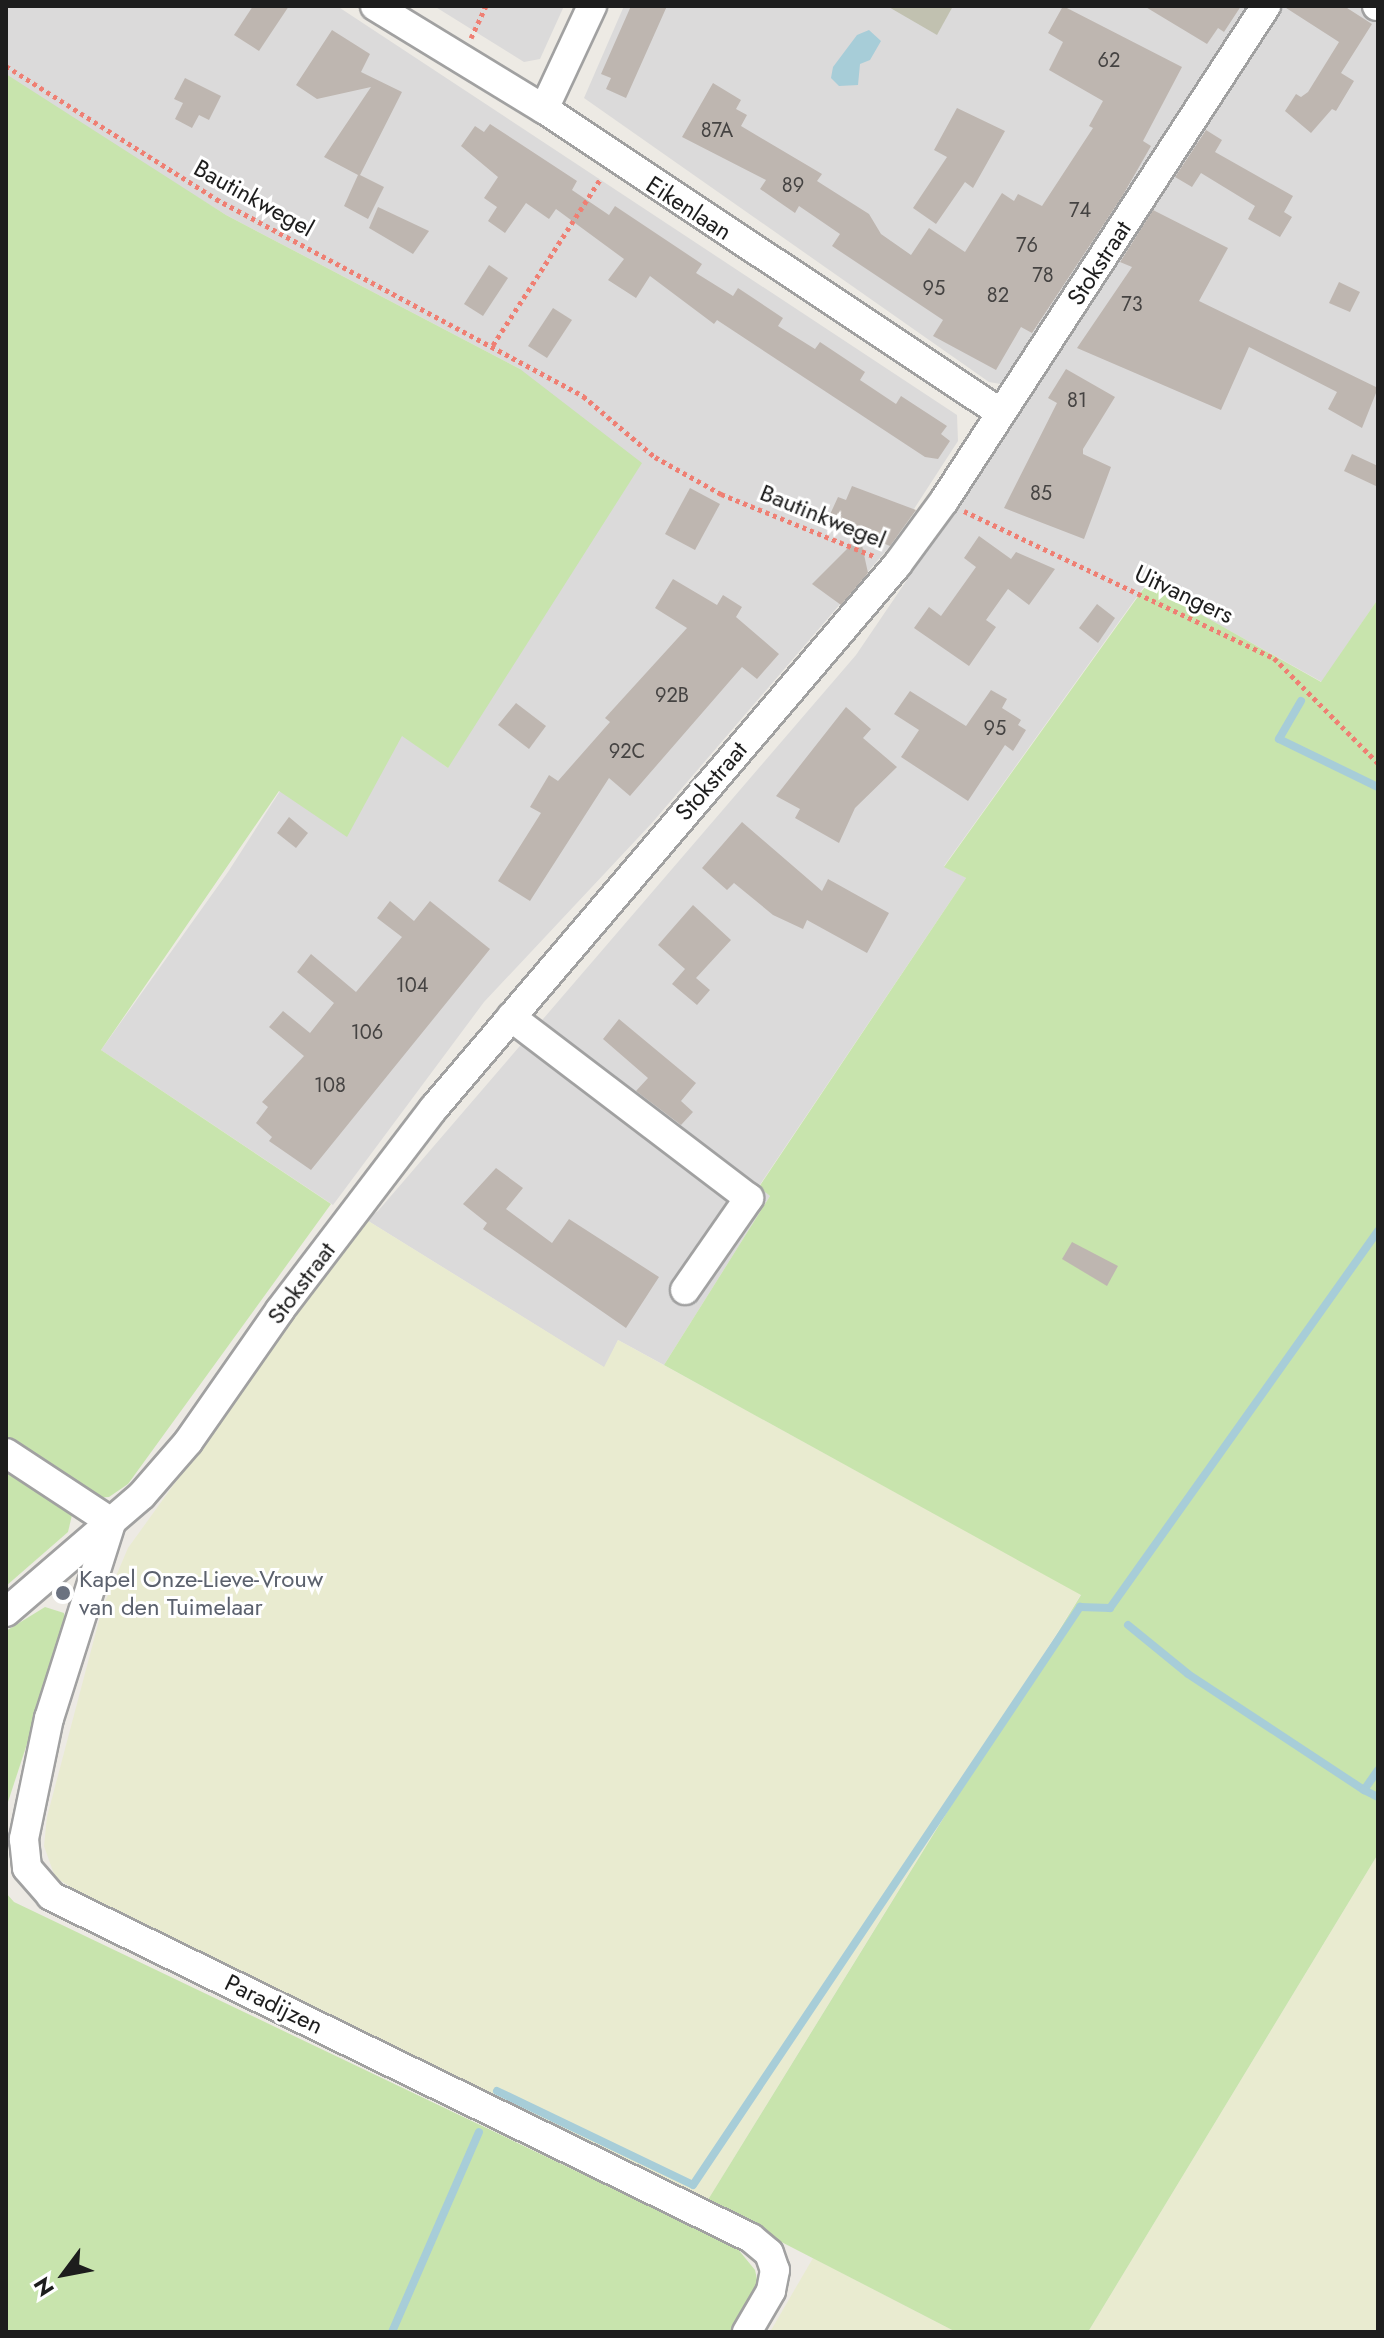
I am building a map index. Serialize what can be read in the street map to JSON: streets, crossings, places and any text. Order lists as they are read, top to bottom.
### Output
{
  "streets": {
    "street": ["Eikenlaan", "Stokstraat", "Paradijzen"],
    "path": ["Bautinkwegel", "Uitvangers"]
  },
  "crossings": [
    ["Bautinkwegel", "Stokstraat"],
    ["Eikenlaan", "Stokstraat"],
    ["Stokstraat", "Uitvangers"],
    ["Stokstraat", "Paradijzen"]
  ],
  "places": ["Kapel Onze-Lieve-Vrouw van den Tuimelaar"],
  "house_numbers": [
    "62",
    "87A",
    "89",
    "74",
    "76",
    "78",
    "95",
    "82",
    "73",
    "81",
    "85",
    "92B",
    "95",
    "92C",
    "104",
    "106",
    "108"
  ],
  "north": "bottom left"
}
